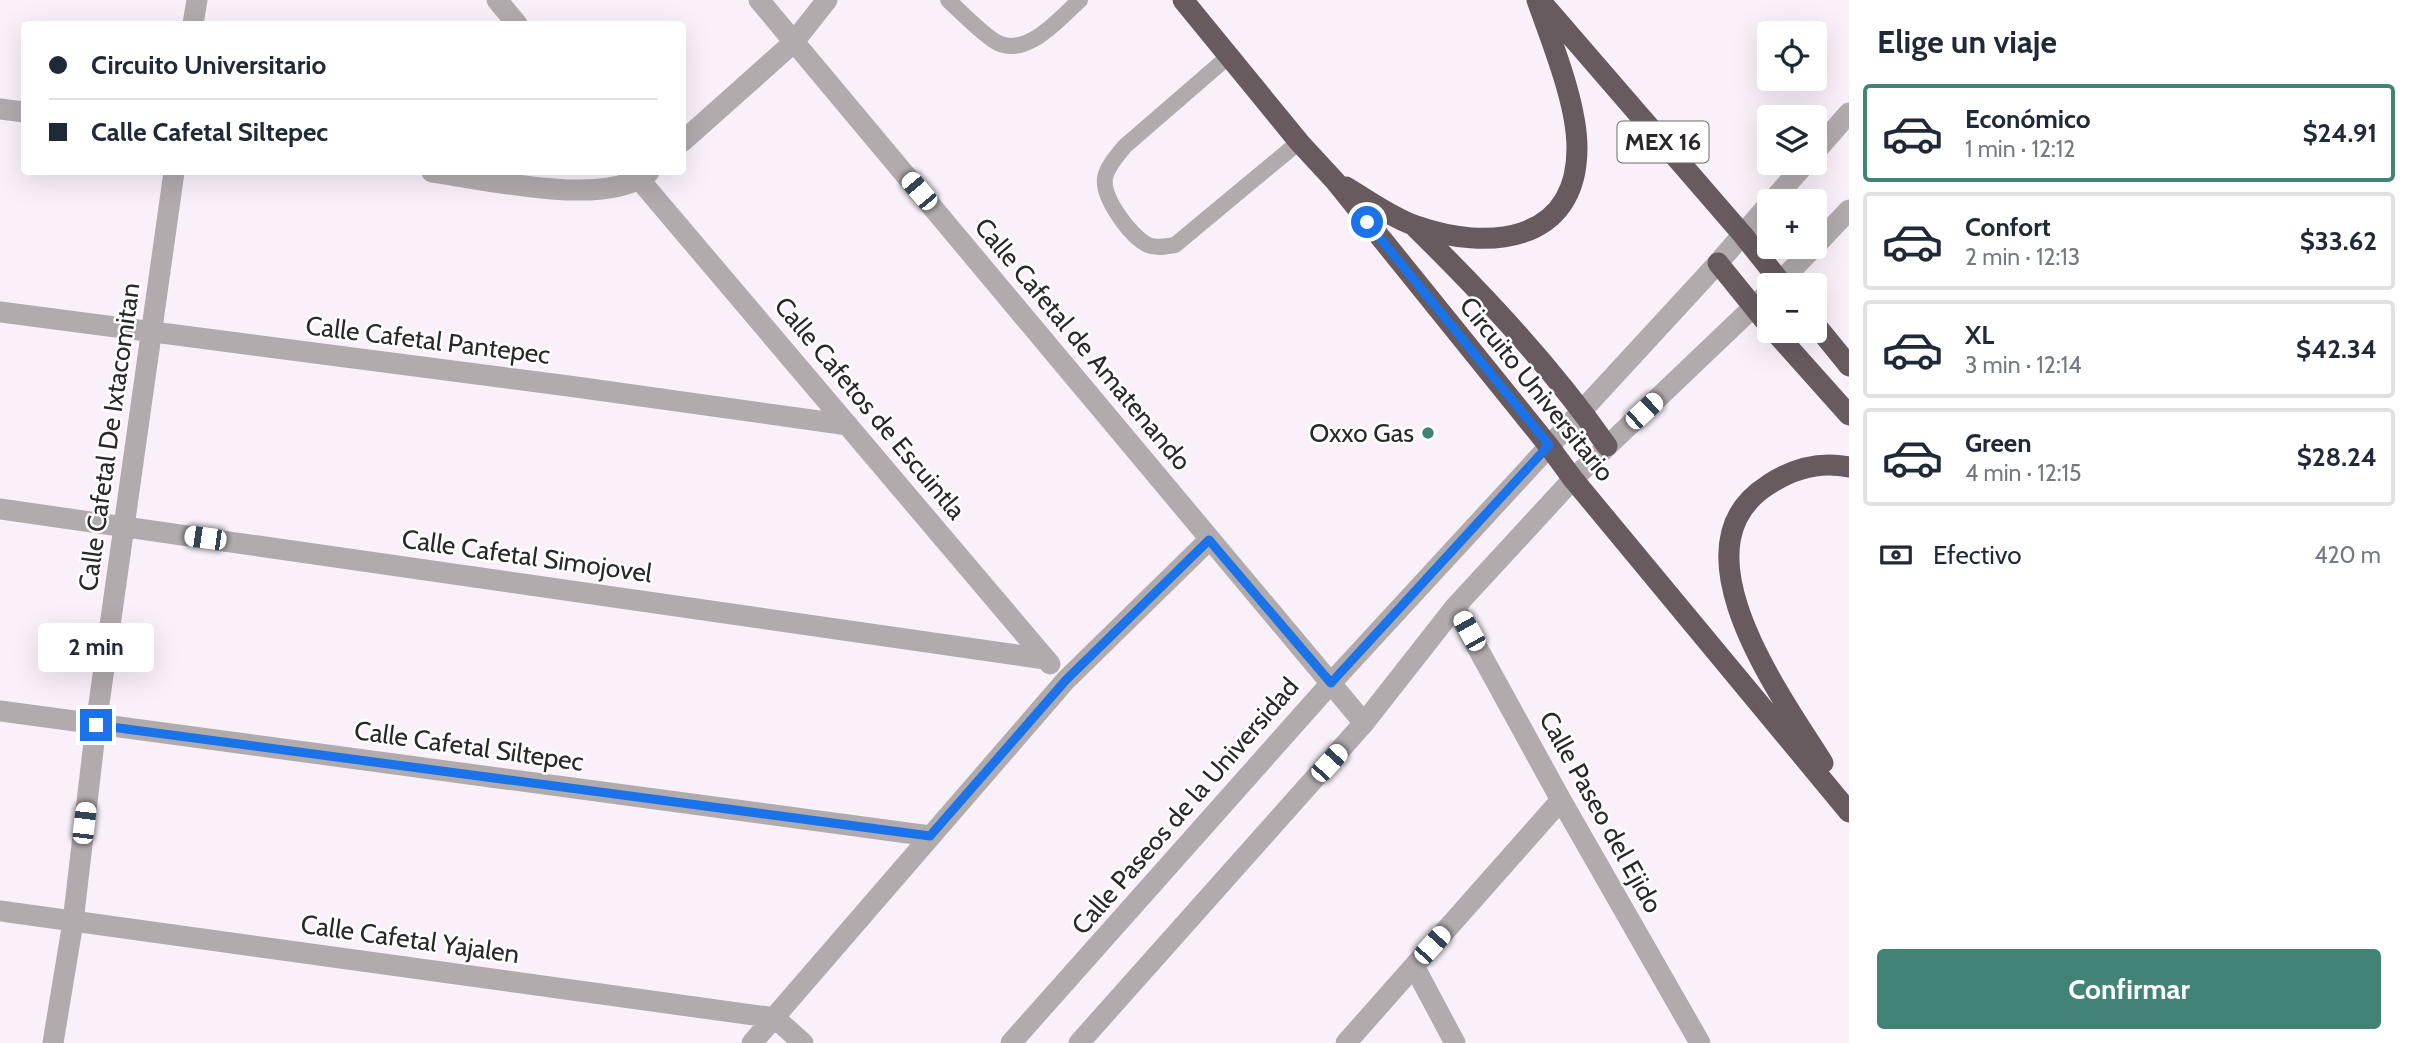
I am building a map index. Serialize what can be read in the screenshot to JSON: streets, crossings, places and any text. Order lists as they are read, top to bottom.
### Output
{
  "streets": {
    "highway": ["MEX 16", "Circuito Universitario"],
    "street": [
      "Calle Cafetal Pantepec",
      "Calle Cafetal de Amatenando",
      "Calle Cafetos de Escuintla",
      "Calle Cafetal De Ixtacomitan",
      "Calle Cafetal Simojovel",
      "Calle Cafetal Siltepec",
      "Calle Paseos de la Universidad",
      "Calle Paseo del Ejido",
      "Calle Cafetal Yajalen"
    ]
  },
  "crossings": [
    ["MEX 16", "Calle Paseos de la Universidad"],
    ["Calle Cafetal Pantepec", "Calle Cafetos de Escuintla"],
    ["Calle Cafetal Pantepec", "Calle Cafetal De Ixtacomitan"],
    ["Calle Cafetal de Amatenando", "Calle Paseos de la Universidad"],
    ["Circuito Universitario", "Calle Paseos de la Universidad"],
    ["Calle Cafetos de Escuintla", "Calle Cafetal Simojovel"],
    ["Calle Cafetal De Ixtacomitan", "Calle Cafetal Simojovel"],
    ["Calle Cafetal De Ixtacomitan", "Calle Cafetal Siltepec"],
    ["Calle Cafetal De Ixtacomitan", "Calle Cafetal Yajalen"]
  ],
  "places": ["Oxxo Gas"],
  "page": {
    "heading": "Elige un viaje",
    "map_buttons": ["+", "−"],
    "banner": ["Circuito Universitario", "Calle Cafetal Siltepec"],
    "list": [
      {
        "name": "Económico",
        "note": "1 min · 12:12",
        "value": "$24.91"
      },
      {
        "name": "Confort",
        "note": "2 min · 12:13",
        "value": "$33.62"
      },
      {
        "name": "XL",
        "note": "3 min · 12:14",
        "value": "$42.34"
      },
      {
        "name": "Green",
        "note": "4 min · 12:15",
        "value": "$28.24"
      }
    ],
    "pay": ["Efectivo", "420 m"],
    "bubble": "2 min",
    "buttons": "Confirmar"
  }
}
